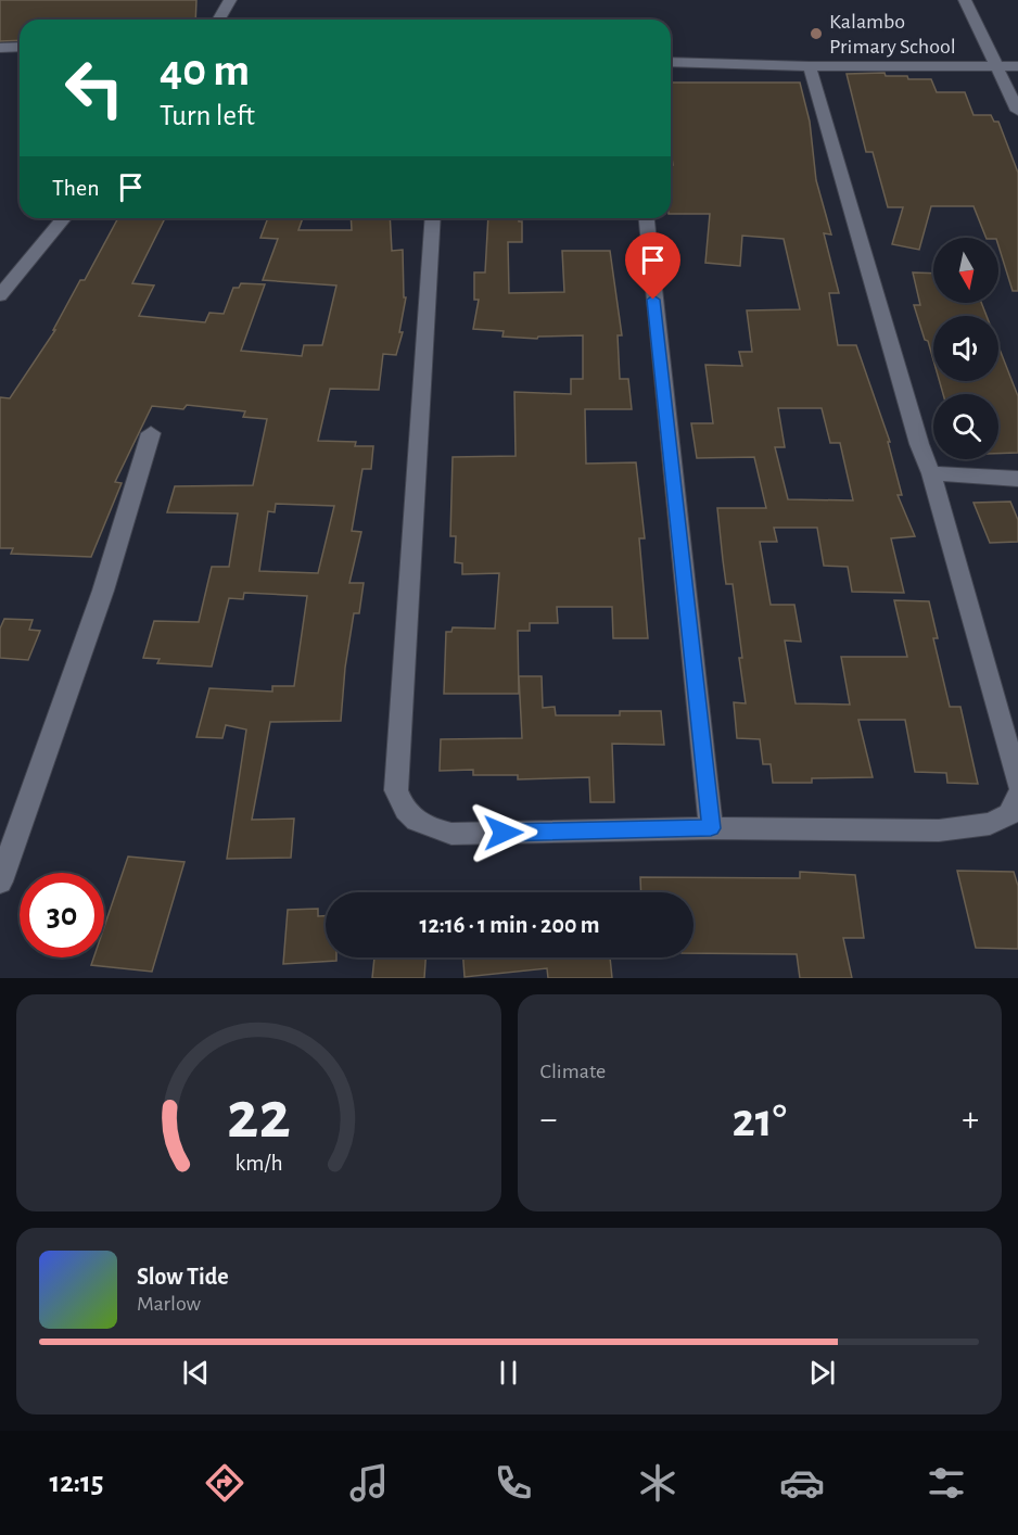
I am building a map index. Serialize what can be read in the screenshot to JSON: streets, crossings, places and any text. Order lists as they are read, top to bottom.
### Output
{
  "places": ["Kalambo Primary School"],
  "north": "bottom",
  "page": {
    "turn": ["40 m", "Turn left"],
    "then": "Then",
    "limit": "30",
    "trip": "12:16 · 1 min · 200 m",
    "tile": "Climate",
    "heat": ["−", "21°", "+"],
    "song": ["Slow Tide", "Marlow"],
    "tabs": "12:15",
    "gauge": ["22", "km/h"]
  }
}
